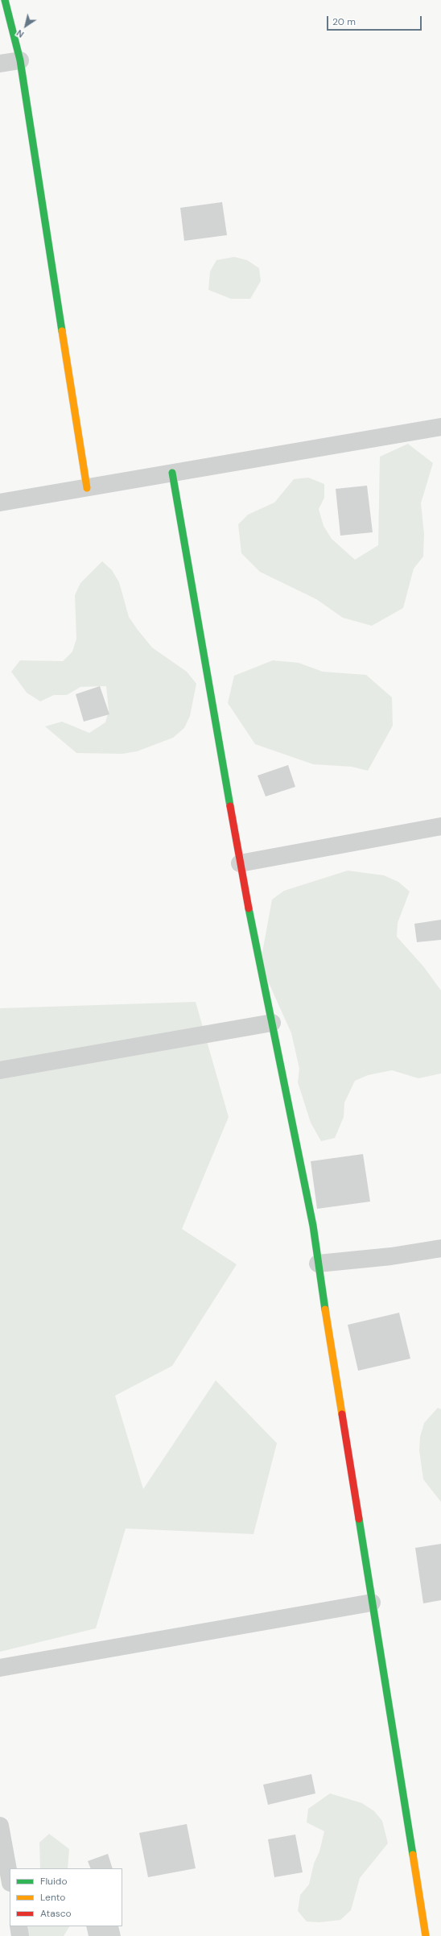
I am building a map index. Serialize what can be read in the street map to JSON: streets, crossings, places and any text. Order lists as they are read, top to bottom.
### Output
{
  "legend": ["Fluido", "Lento", "Atasco"],
  "scale_bar": "20 m",
  "north": "bottom left"
}
